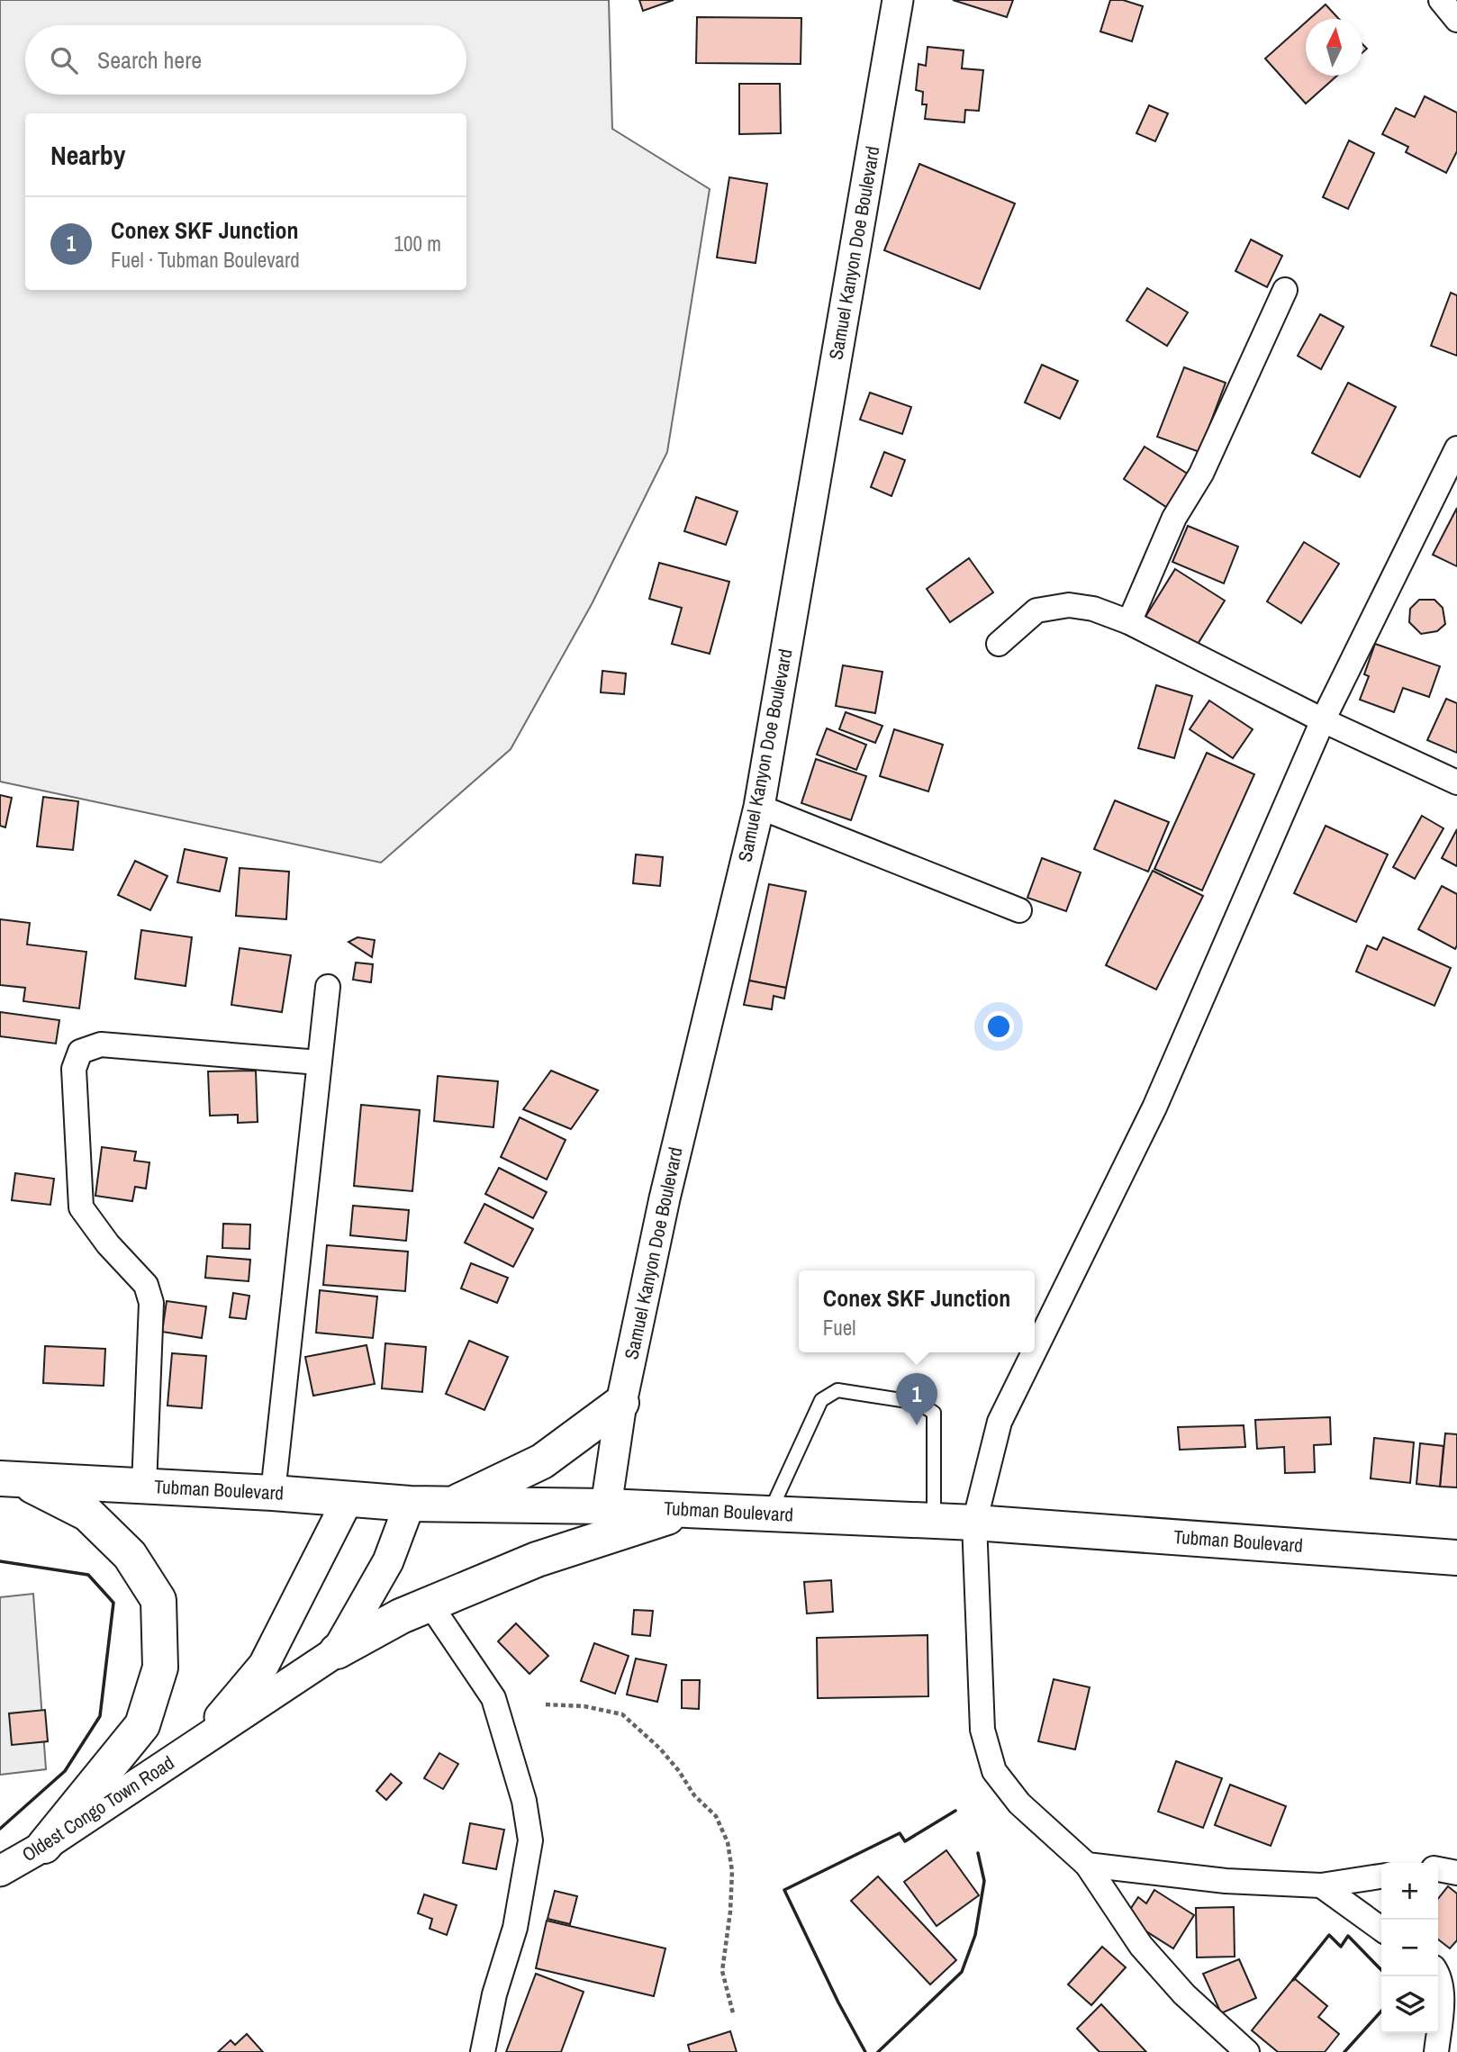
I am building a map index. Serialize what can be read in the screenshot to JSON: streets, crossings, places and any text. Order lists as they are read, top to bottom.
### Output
{
  "streets": {
    "highway": ["Tubman Boulevard"],
    "street": ["Samuel Kanyon Doe Boulevard", "Oldest Congo Town Road"]
  },
  "crossings": [
    ["Samuel Kanyon Doe Boulevard", "Tubman Boulevard"]
  ],
  "north": "top",
  "page": {
    "search": "Search here",
    "heading": "Nearby",
    "list": [
      {
        "mark": "1",
        "name": "Conex SKF Junction",
        "note": "Fuel · Tubman Boulevard",
        "value": "100 m"
      }
    ],
    "popup": ["Conex SKF Junction", "Fuel"],
    "pins": "1",
    "map_buttons": ["+", "−"]
  }
}
